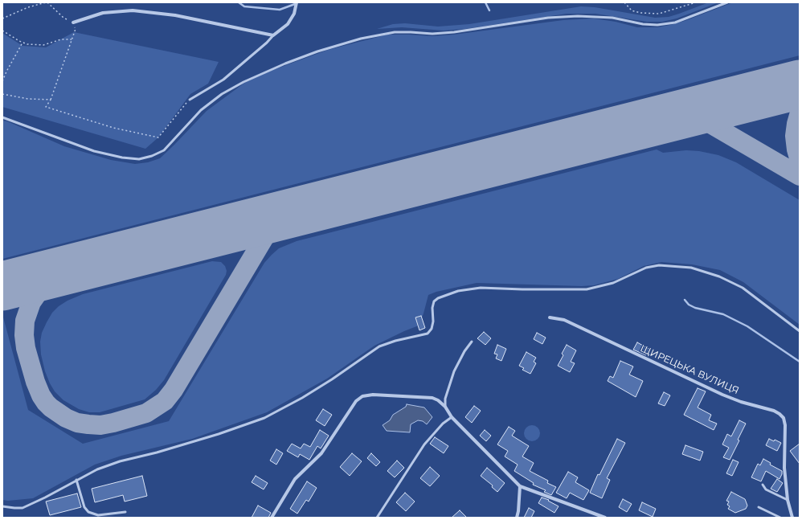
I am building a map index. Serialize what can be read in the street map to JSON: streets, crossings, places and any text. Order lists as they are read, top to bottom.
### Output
{
  "streets": {
    "street": ["ЩИРЕЦЬКА ВУЛИЦЯ"]
  }
}
